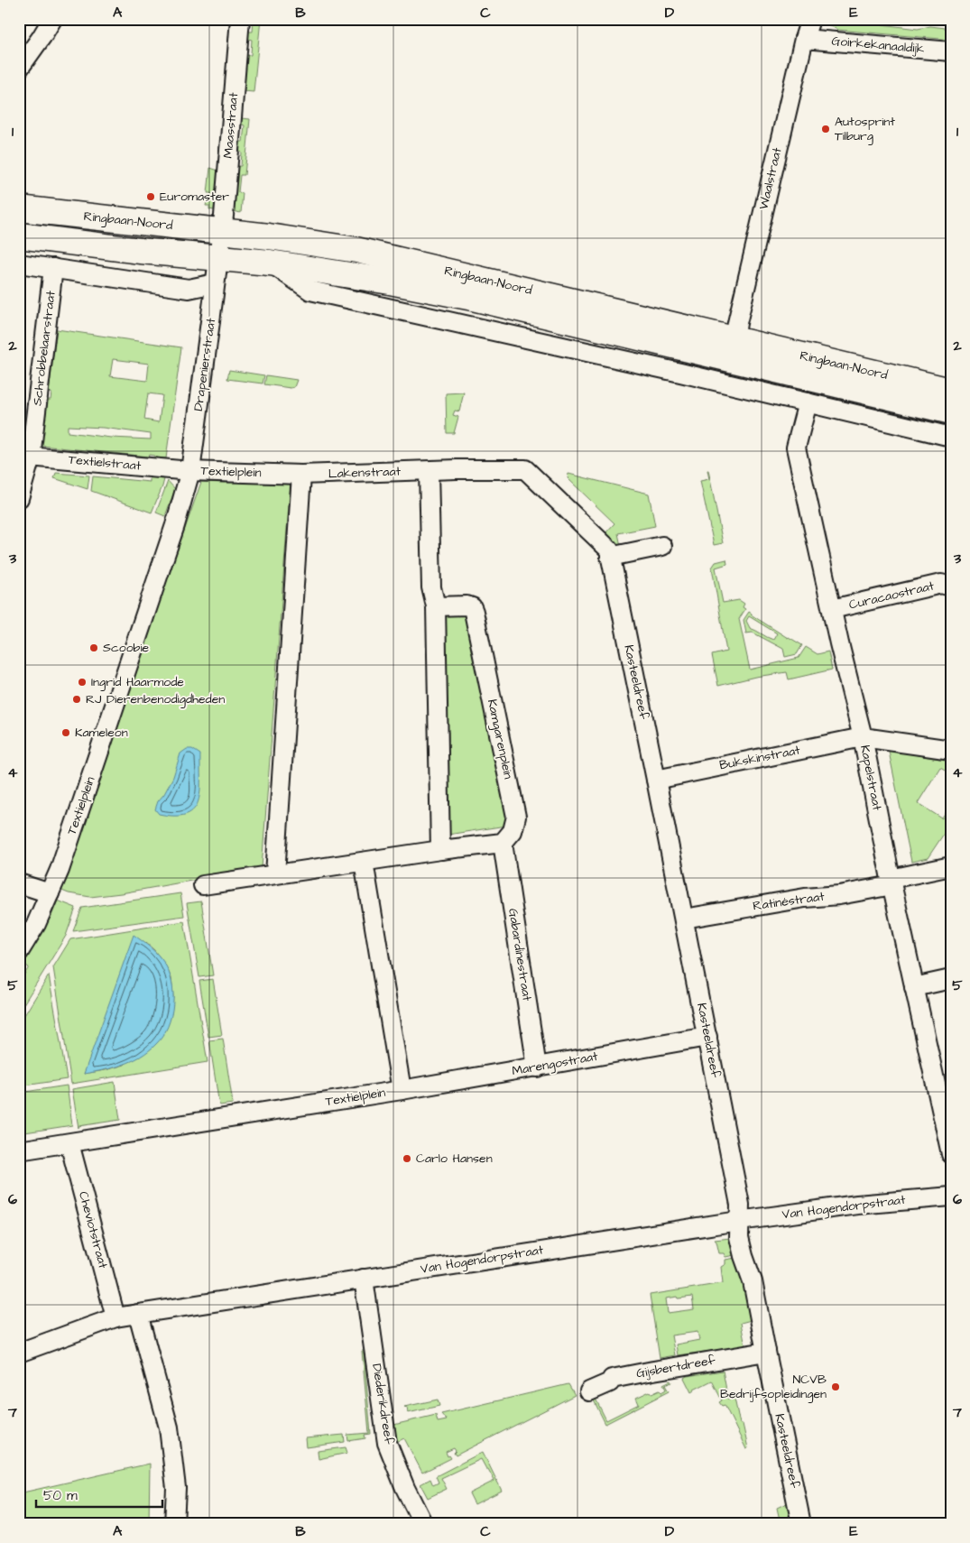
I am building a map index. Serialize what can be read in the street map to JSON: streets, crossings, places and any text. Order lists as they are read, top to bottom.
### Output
{
  "streets": {
    "main road": ["Ringbaan-Noord"],
    "street": [
      "Goirkekanaaldijk",
      "Maasstraat",
      "Waalstraat",
      "Schrobbelaarstraat",
      "Drapenierstraat",
      "Textielstraat",
      "Textielplein",
      "Lakenstraat",
      "Curacaostraat",
      "Kasteeldreef",
      "Kamgarenplein",
      "Bukskinstraat",
      "Kapelstraat",
      "Ratinéstraat",
      "Gabardinestraat",
      "Marengostraat",
      "Van Hogendorpstraat",
      "Cheviotstraat",
      "Gijsbertdreef",
      "Diederikdreef"
    ]
  },
  "crossings": [
    ["Goirkekanaaldijk", "Waalstraat"],
    ["Maasstraat", "Ringbaan-Noord"],
    ["Maasstraat", "Drapenierstraat"],
    ["Waalstraat", "Ringbaan-Noord"],
    ["Ringbaan-Noord", "Drapenierstraat"],
    ["Schrobbelaarstraat", "Textielstraat"],
    ["Drapenierstraat", "Textielstraat"],
    ["Drapenierstraat", "Textielplein"],
    ["Textielstraat", "Textielplein"],
    ["Textielplein", "Lakenstraat"],
    ["Textielplein", "Marengostraat"],
    ["Textielplein", "Cheviotstraat"],
    ["Lakenstraat", "Kasteeldreef"],
    ["Curacaostraat", "Kapelstraat"],
    ["Kasteeldreef", "Bukskinstraat"],
    ["Kasteeldreef", "Ratinéstraat"],
    ["Kasteeldreef", "Marengostraat"],
    ["Kasteeldreef", "Van Hogendorpstraat"],
    ["Kasteeldreef", "Gijsbertdreef"],
    ["Kamgarenplein", "Gabardinestraat"],
    ["Bukskinstraat", "Kapelstraat"],
    ["Kapelstraat", "Ratinéstraat"],
    ["Gabardinestraat", "Marengostraat"],
    ["Van Hogendorpstraat", "Cheviotstraat"],
    ["Van Hogendorpstraat", "Diederikdreef"]
  ],
  "places": [
    "Autosprint Tilburg",
    "Euromaster",
    "Scoobie",
    "Ingrid Haarmode",
    "RJ Dierenbenodigdheden",
    "Kameleon",
    "Carlo Hansen",
    "NCVB Bedrijfsopleidingen"
  ],
  "scale_bar": "50 m",
  "grid": {
    "columns": [
      "A",
      "B",
      "C",
      "D",
      "E"
    ],
    "rows": [
      "1",
      "2",
      "3",
      "4",
      "5",
      "6",
      "7"
    ]
  }
}
